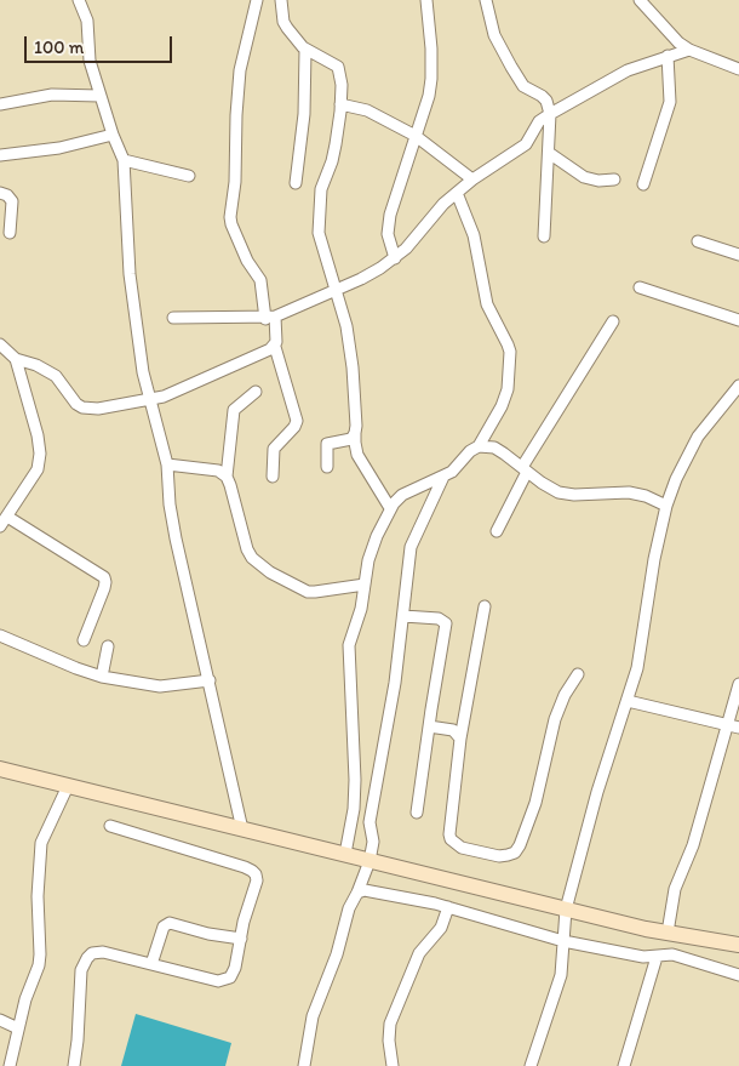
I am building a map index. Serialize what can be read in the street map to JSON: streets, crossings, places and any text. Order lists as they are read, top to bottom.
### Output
{
  "scale_bar": "100 m"
}
